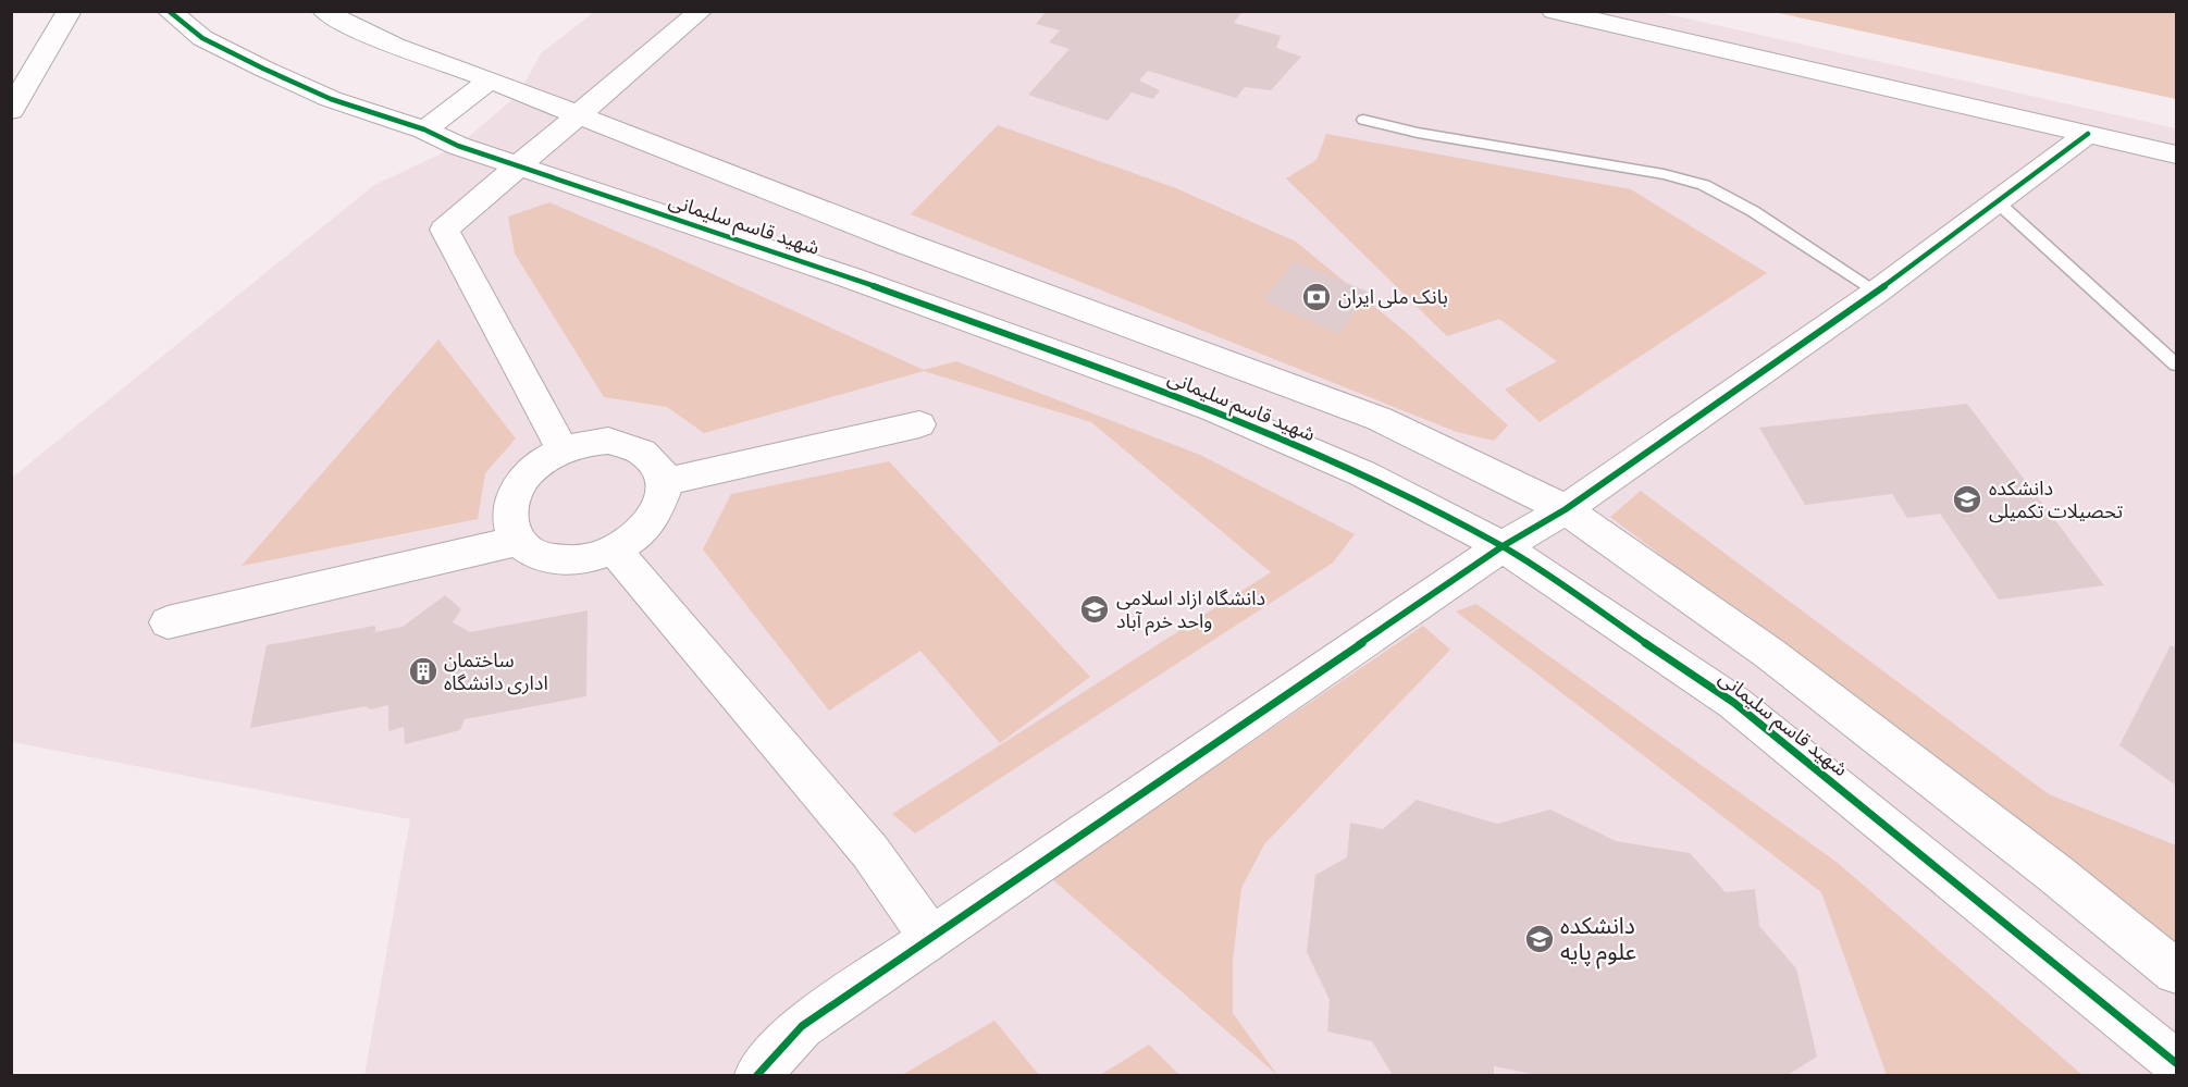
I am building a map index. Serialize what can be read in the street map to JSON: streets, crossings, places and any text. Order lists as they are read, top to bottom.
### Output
{
  "streets": {
    "street": ["شهید قاسم سلیمانی"]
  },
  "places": {
    "bank": ["بانک ملی ایران"],
    "school or university": ["دانشکده تحصیلات تکمیلی", "دانشگاه ازاد اسلامی واحد خرم آباد", "دانشکده علوم پایه"],
    "building": ["ساختمان اداری دانشگاه"]
  }
}
